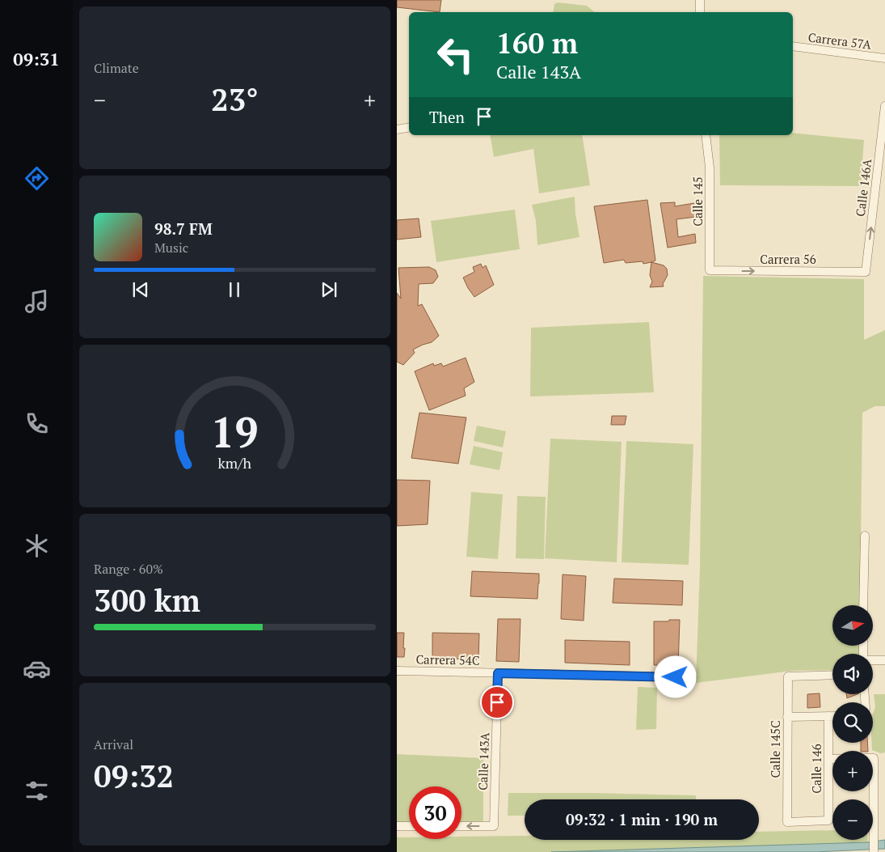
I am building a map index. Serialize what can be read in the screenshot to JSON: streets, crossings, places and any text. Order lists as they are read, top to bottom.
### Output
{
  "streets": {
    "street": [
      "Carrera 57A",
      "Calle 146A",
      "Calle 145",
      "Carrera 56",
      "Carrera 54C",
      "Calle 145C",
      "Calle 143A",
      "Calle 146"
    ]
  },
  "crossings": [
    ["Calle 146A", "Carrera 56"],
    ["Calle 145", "Carrera 56"],
    ["Carrera 54C", "Calle 143A"],
    ["Calle 145C", "Calle 146"]
  ],
  "one_way": ["Calle 146A", "Carrera 56", "Calle 143A"],
  "north": "right",
  "page": {
    "tabs": "09:31",
    "tile": [
      "Climate",
      ["Range · 60%", "300 km"],
      ["Arrival", "09:32"]
    ],
    "turn": ["160 m", "Calle 143A"],
    "heat": ["−", "23°", "+"],
    "then": "Then",
    "song": ["98.7 FM", "Music"],
    "map_buttons": ["+", "−"],
    "limit": "30",
    "trip": "09:32 · 1 min · 190 m",
    "gauge": ["19", "km/h"]
  }
}
